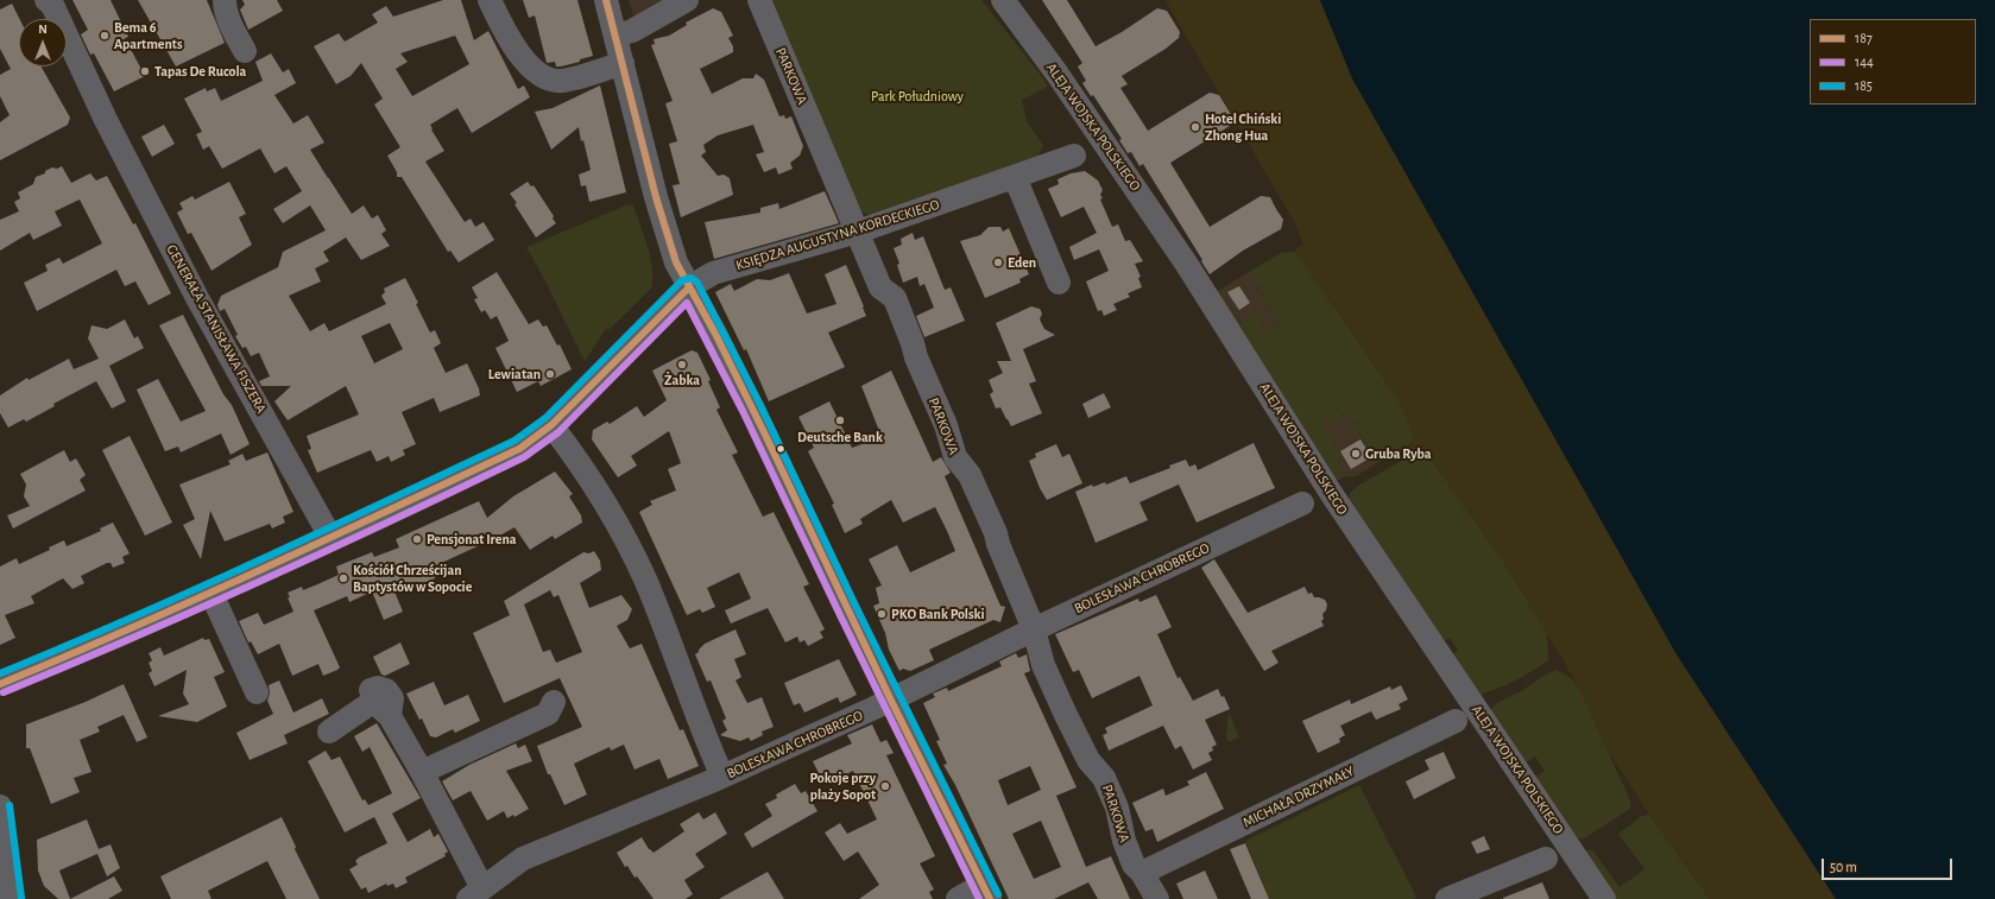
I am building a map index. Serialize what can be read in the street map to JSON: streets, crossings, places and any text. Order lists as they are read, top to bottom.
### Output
{
  "streets": {
    "street": [
      "PARKOWA",
      "ALEJA WOJSKA POLSKIEGO",
      "KSIĘDZA AUGUSTYNA KORDECKIEGO",
      "GENERAŁA STANISŁAWA FISZERA",
      "BOLESŁAWA CHROBREGO",
      "MICHAŁA DRZYMAŁY"
    ]
  },
  "crossings": [
    ["PARKOWA", "KSIĘDZA AUGUSTYNA KORDECKIEGO"],
    ["PARKOWA", "BOLESŁAWA CHROBREGO"],
    ["PARKOWA", "MICHAŁA DRZYMAŁY"],
    ["KSIĘDZA AUGUSTYNA KORDECKIEGO", "GENERAŁA STANISŁAWA FISZERA"]
  ],
  "parks": ["Park Południowy"],
  "places": [
    "Bema 6 Apartments",
    "Tapas De Rucola",
    "Hotel Chiński Zhong Hua",
    "Eden",
    "Żabka",
    "Lewiatan",
    "Deutsche Bank",
    "Gruba Ryba",
    "Pensjonat Irena",
    "Kościół Chrześcijan Baptystów w Sopocie",
    "PKO Bank Polski",
    "Pokoje przy plaży Sopot"
  ],
  "lines": ["transit line 187", "transit line 185", "transit line 144"],
  "legend": ["187", "144", "185"],
  "scale_bar": "50 m",
  "north": "top"
}
